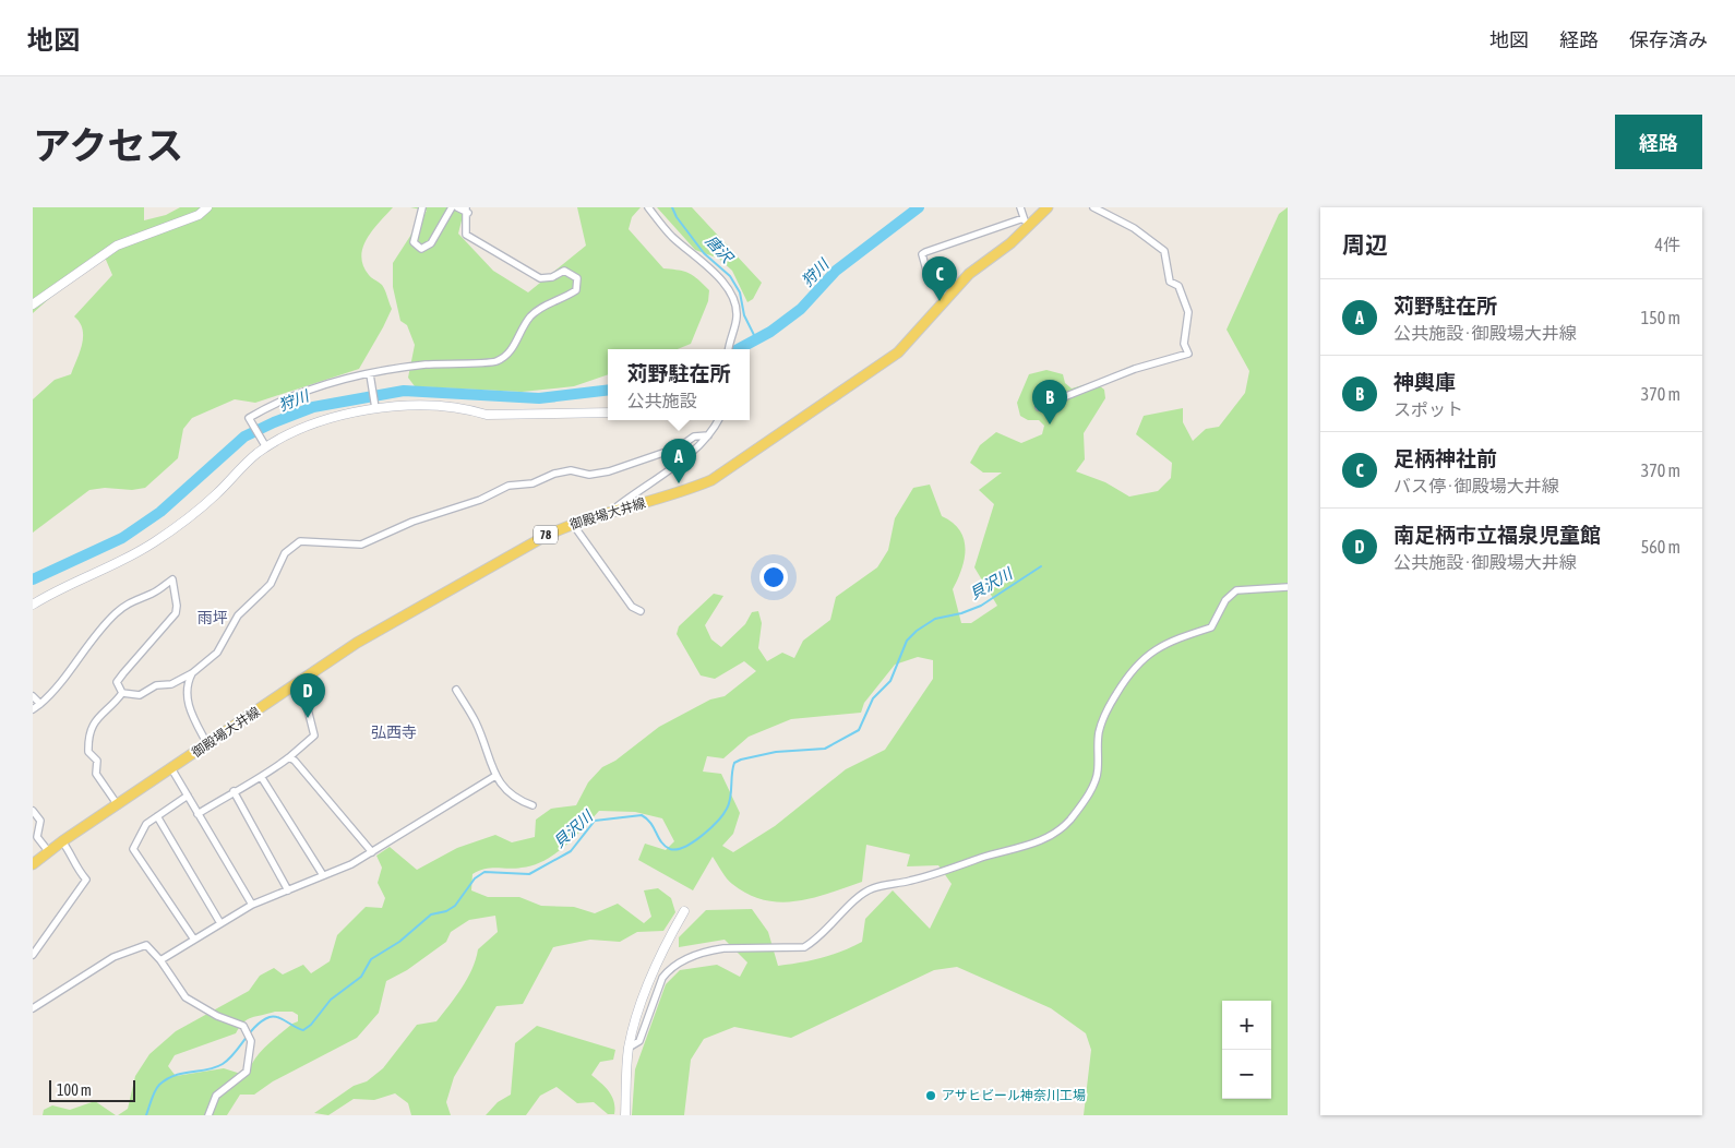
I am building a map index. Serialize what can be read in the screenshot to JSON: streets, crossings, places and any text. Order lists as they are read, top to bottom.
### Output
{
  "streets": {
    "main road": ["御殿場大井線", "78"]
  },
  "districts": ["雨坪", "弘西寺"],
  "water": ["唐沢", "狩川", "貝沢川"],
  "places": ["アサヒビール神奈川工場"],
  "scale_bar": "100 m",
  "page": {
    "header": "地図",
    "nav": ["地図", "経路", "保存済み"],
    "title": "アクセス",
    "buttons": "経路",
    "heading": ["周辺", "4件"],
    "pins": [
      "C",
      "B",
      "A",
      "D"
    ],
    "list": [
      {
        "mark": "A",
        "name": "苅野駐在所",
        "note": "公共施設 · 御殿場大井線",
        "value": "150 m"
      },
      {
        "mark": "B",
        "name": "神輿庫",
        "note": "スポット",
        "value": "370 m"
      },
      {
        "mark": "C",
        "name": "足柄神社前",
        "note": "バス停 · 御殿場大井線",
        "value": "370 m"
      },
      {
        "mark": "D",
        "name": "南足柄市立福泉児童館",
        "note": "公共施設 · 御殿場大井線",
        "value": "560 m"
      }
    ],
    "popup": ["苅野駐在所", "公共施設"],
    "map_buttons": ["+", "−"],
    "scale": "100 m"
  }
}
